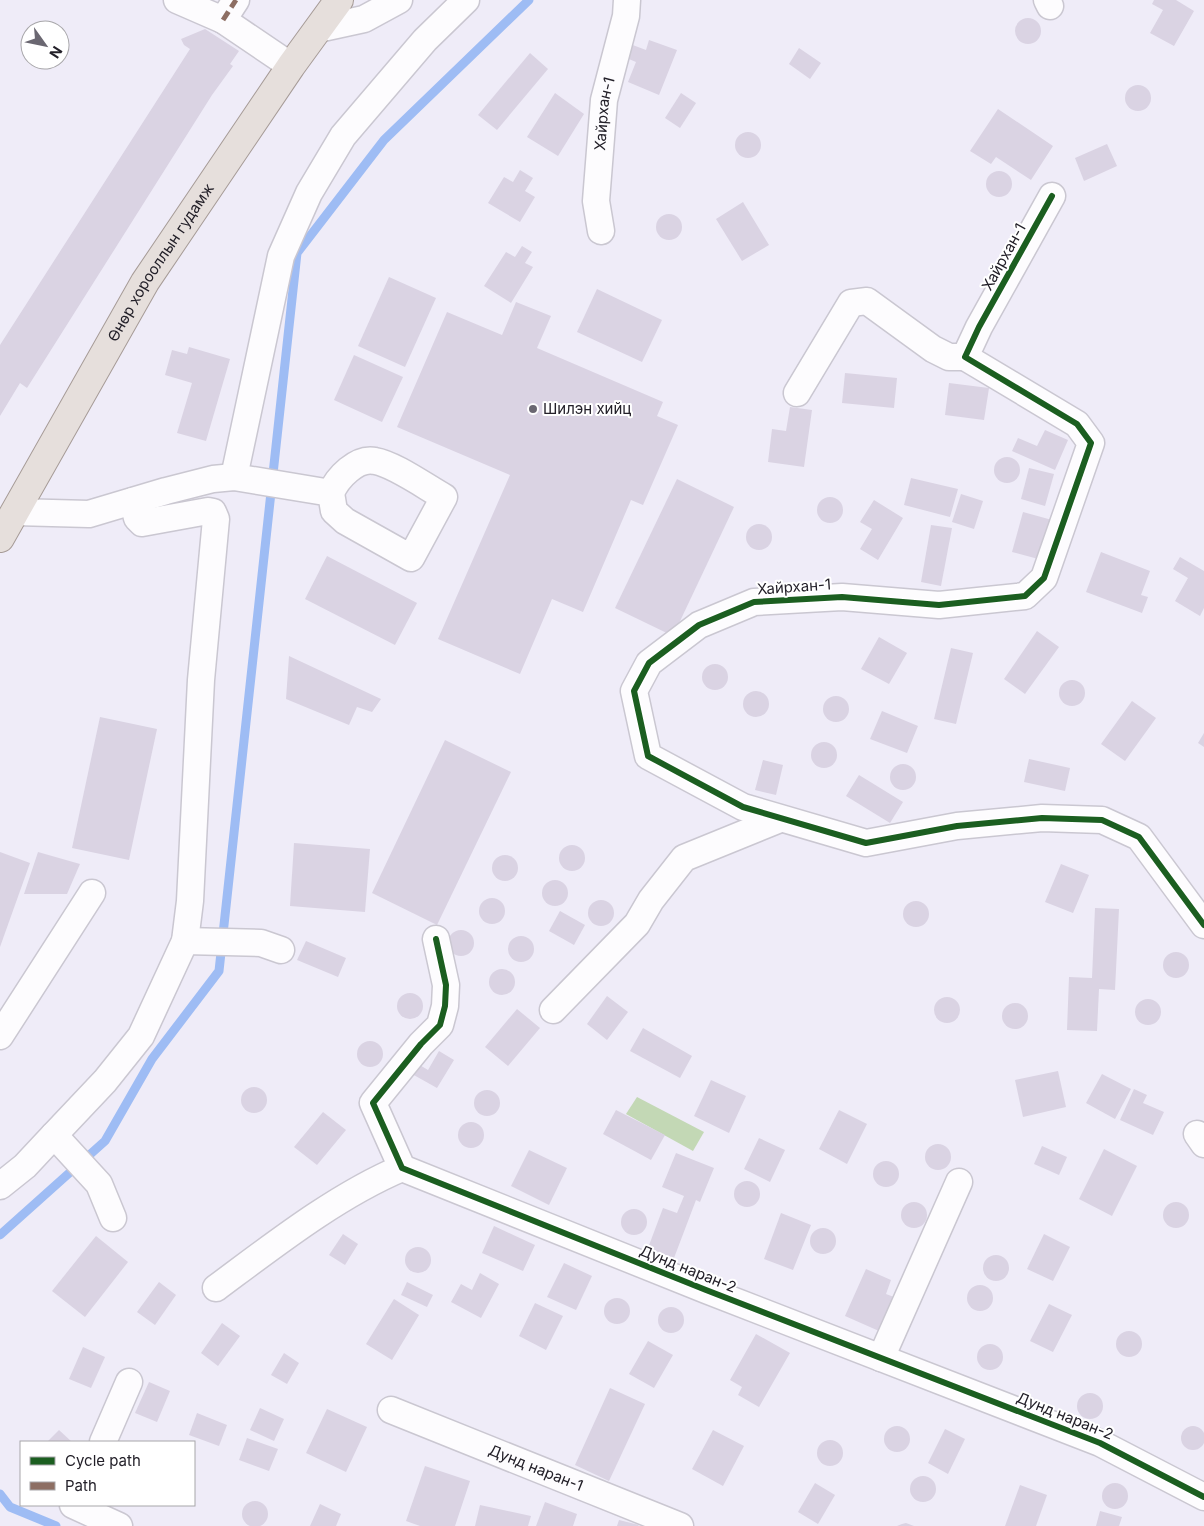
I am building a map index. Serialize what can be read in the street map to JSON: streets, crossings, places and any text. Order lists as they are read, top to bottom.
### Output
{
  "streets": {
    "main road": ["Өнөр хорооллын гудамж"],
    "street": ["Хайрхан-1", "Дунд наран-2", "Дунд наран-1"]
  },
  "places": ["Шилэн хийц"],
  "legend": ["Cycle path", "Path"],
  "north": "bottom right"
}
